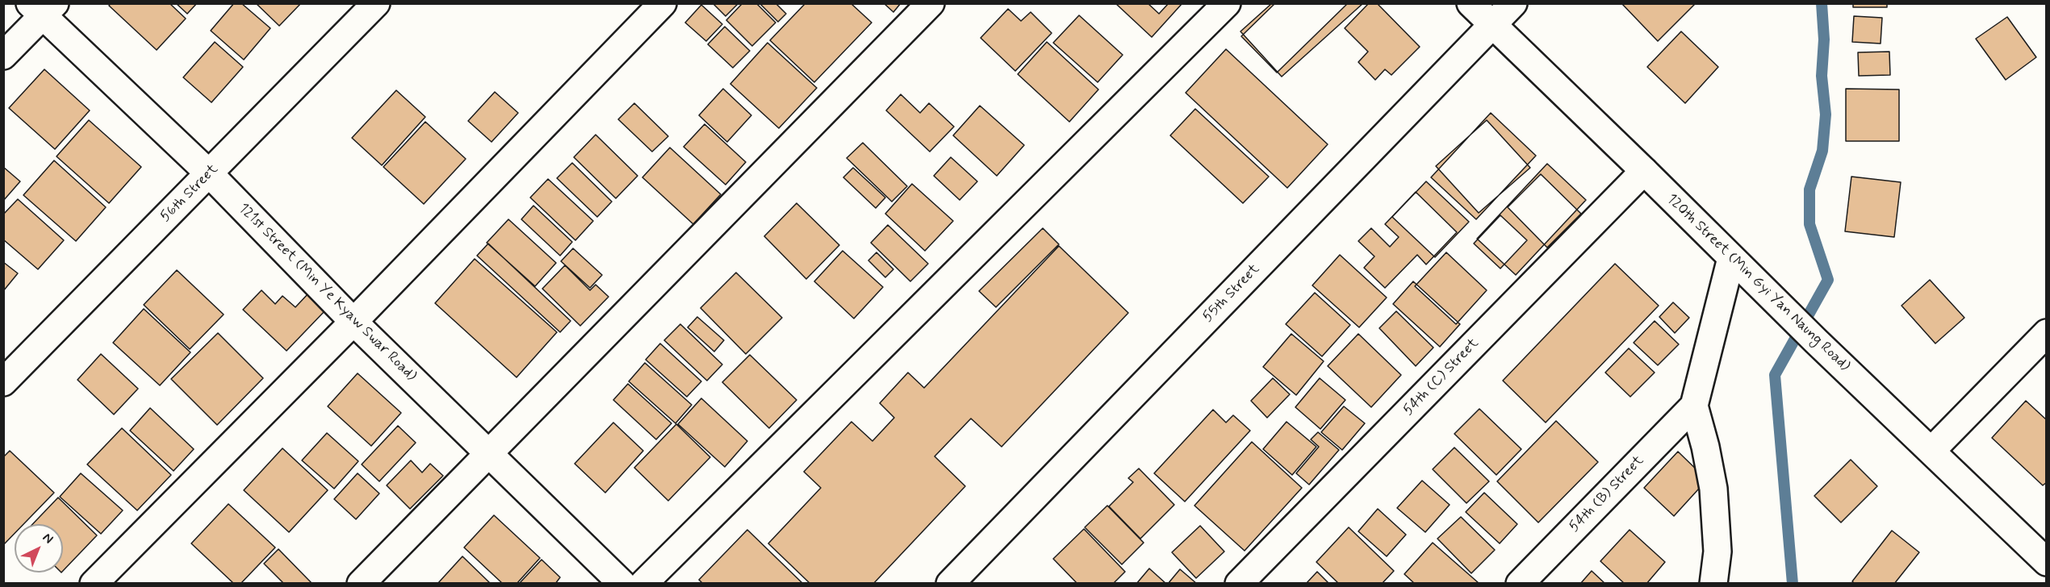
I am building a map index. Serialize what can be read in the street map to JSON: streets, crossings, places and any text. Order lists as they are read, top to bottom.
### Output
{
  "streets": {
    "street": [
      "56th Street",
      "120th Street (Min Gyi Yan Naung Road)",
      "121st Street (Min Ye Kyaw Swar Road)",
      "55th Street",
      "54th (C) Street",
      "54th (B) Street"
    ]
  },
  "crossings": [
    ["56th Street", "121st Street (Min Ye Kyaw Swar Road)"],
    ["120th Street (Min Gyi Yan Naung Road)", "55th Street"],
    ["120th Street (Min Gyi Yan Naung Road)", "54th (C) Street"]
  ],
  "north": "top right"
}
